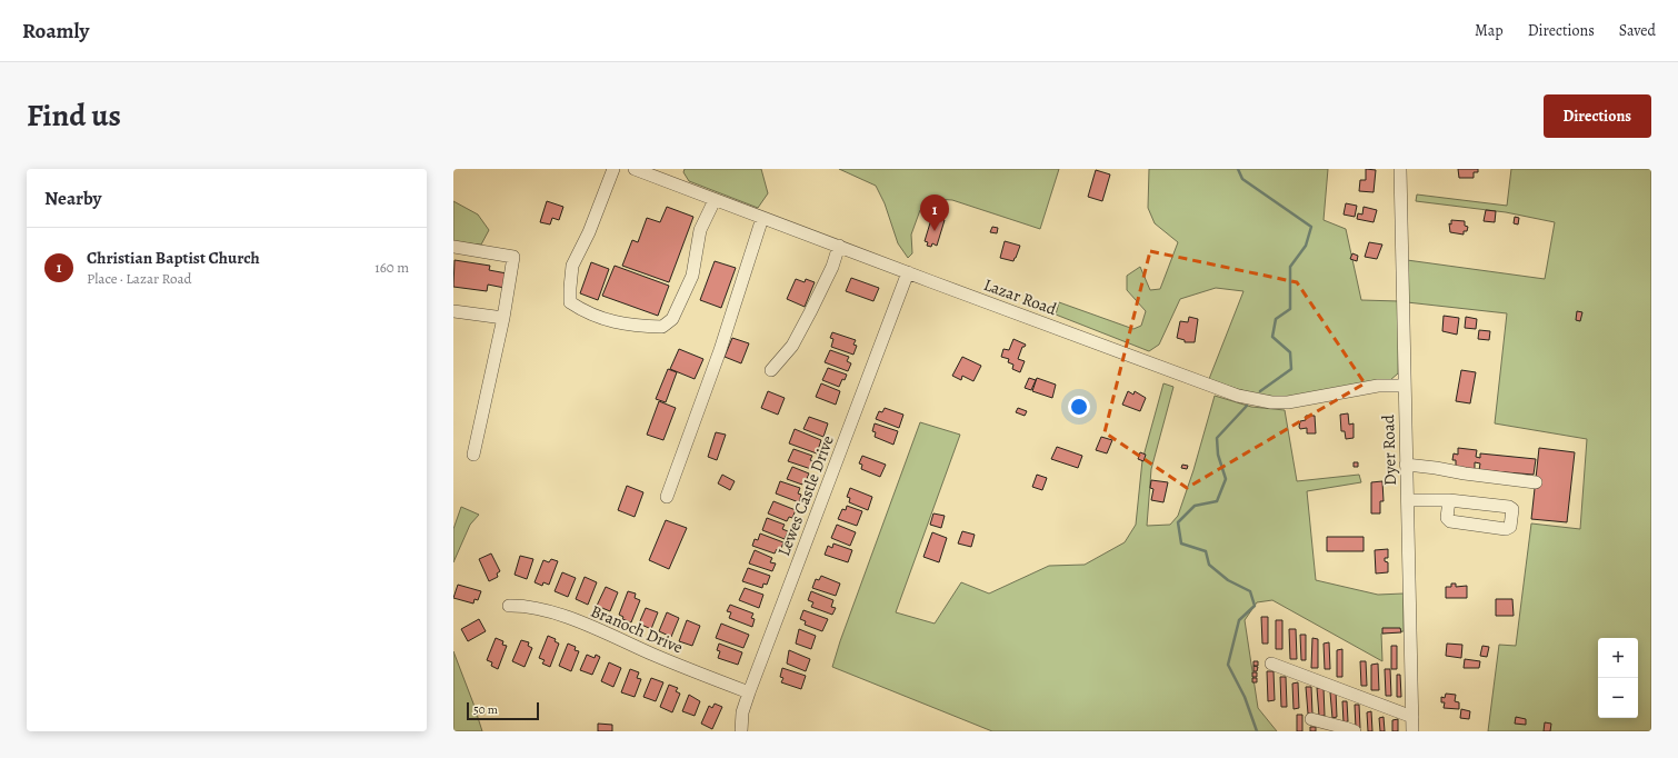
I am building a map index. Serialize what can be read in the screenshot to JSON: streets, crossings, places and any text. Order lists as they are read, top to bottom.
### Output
{
  "streets": {
    "street": [
      "Lazar Road",
      "Dyer Road",
      "Lewes Castle Drive",
      "Branoch Drive"
    ]
  },
  "crossings": [
    ["Lazar Road", "Dyer Road"],
    ["Lazar Road", "Lewes Castle Drive"],
    ["Lewes Castle Drive", "Branoch Drive"]
  ],
  "scale_bar": "50 m",
  "page": {
    "header": "Roamly",
    "nav": ["Map", "Directions", "Saved"],
    "title": "Find us",
    "buttons": "Directions",
    "heading": "Nearby",
    "pins": "1",
    "list": [
      {
        "mark": "1",
        "name": "Christian Baptist Church",
        "note": "Place · Lazar Road",
        "value": "160 m"
      }
    ],
    "map_buttons": ["+", "−"],
    "scale": "50 m"
  }
}
